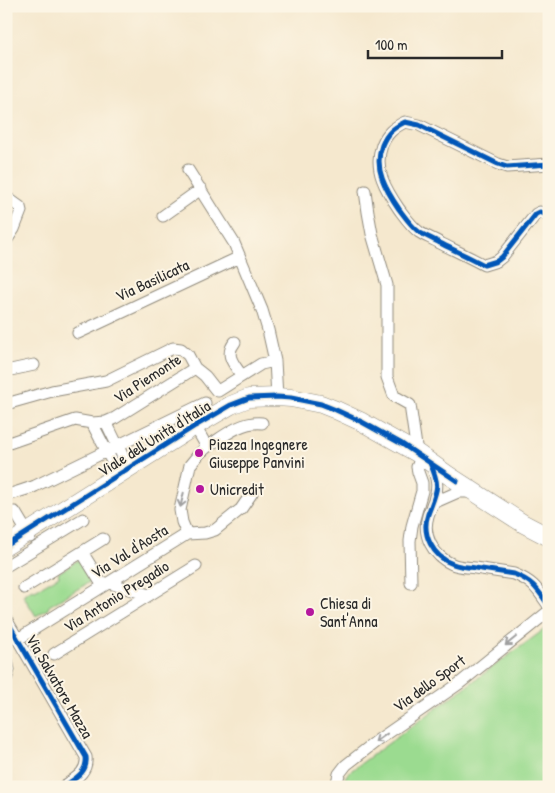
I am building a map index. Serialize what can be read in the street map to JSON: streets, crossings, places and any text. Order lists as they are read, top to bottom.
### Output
{
  "streets": {
    "main road": ["Viale dell'Unità d'Italia"],
    "street": [
      "Via Basilicata",
      "Via Piemonte",
      "Via Val d'Aosta",
      "Via Antonio Pregadio",
      "Via dello Sport",
      "Via Salvatore Mazza"
    ]
  },
  "crossings": [
    ["Via Val d'Aosta", "Via Salvatore Mazza"]
  ],
  "one_way": ["Via dello Sport"],
  "places": ["Piazza Ingegnere Giuseppe Panvini", "Unicredit", "Chiesa di Sant'Anna"],
  "scale_bar": "100 m"
}
